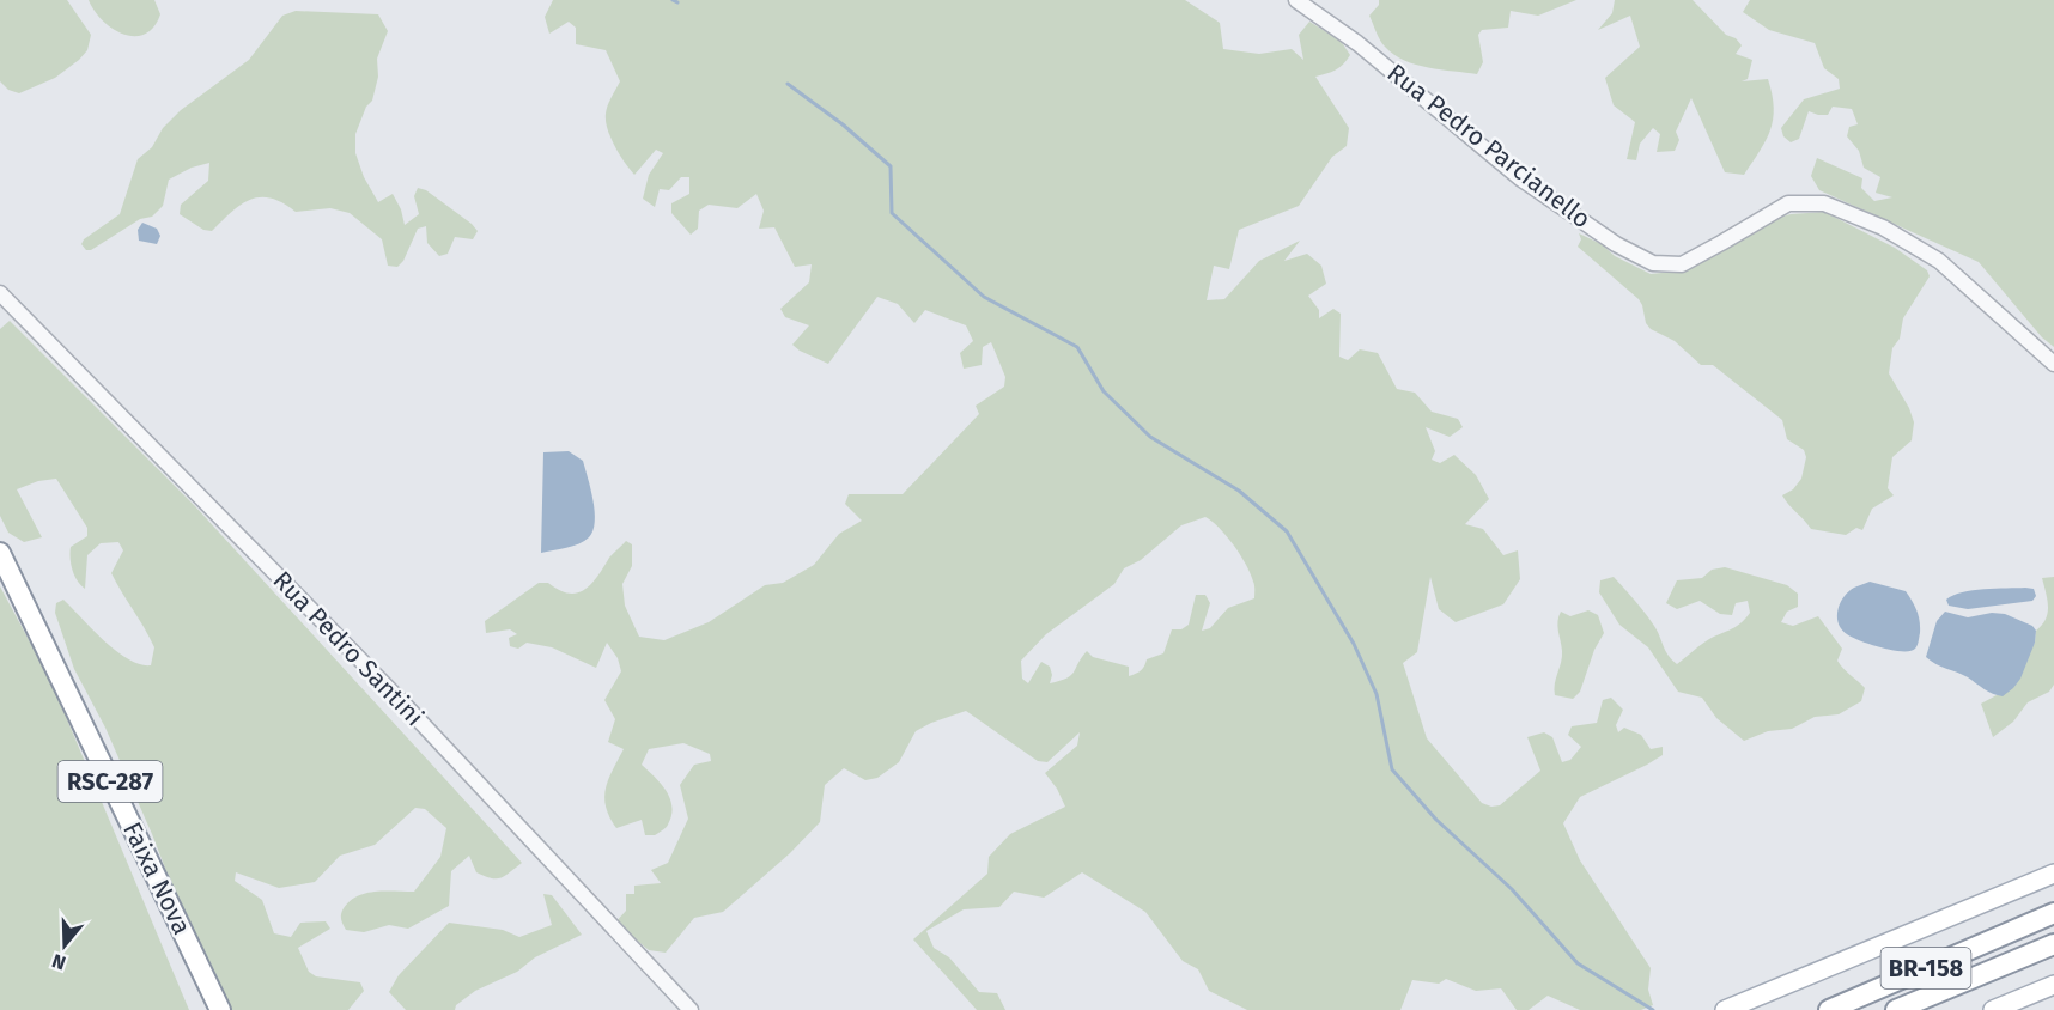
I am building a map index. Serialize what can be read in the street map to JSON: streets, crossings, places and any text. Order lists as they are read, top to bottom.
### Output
{
  "streets": {
    "highway": ["RSC-287", "Faixa Nova", "BR-158"],
    "street": ["Rua Pedro Parcianello", "Rua Pedro Santini"]
  },
  "north": "bottom"
}
